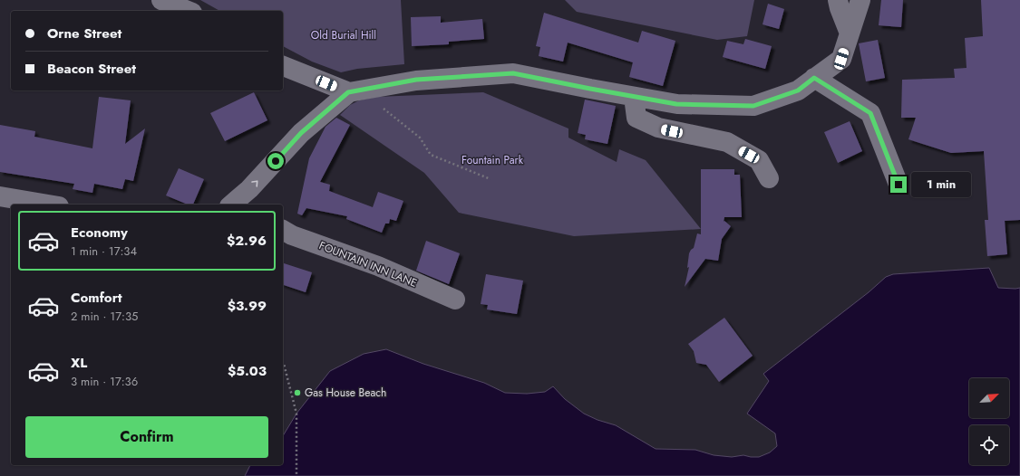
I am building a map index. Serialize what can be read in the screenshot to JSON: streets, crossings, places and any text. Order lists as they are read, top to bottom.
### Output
{
  "streets": {
    "street": ["FOUNTAIN INN LANE"]
  },
  "parks": ["Old Burial Hill", "Fountain Park"],
  "places": ["Gas House Beach"],
  "north": "top right",
  "page": {
    "banner": ["Orne Street", "Beacon Street"],
    "bubble": "1 min",
    "list": [
      {
        "name": "Economy",
        "note": "1 min · 17:34",
        "value": "$2.96"
      },
      {
        "name": "Comfort",
        "note": "2 min · 17:35",
        "value": "$3.99"
      },
      {
        "name": "XL",
        "note": "3 min · 17:36",
        "value": "$5.03"
      }
    ],
    "buttons": "Confirm"
  }
}
